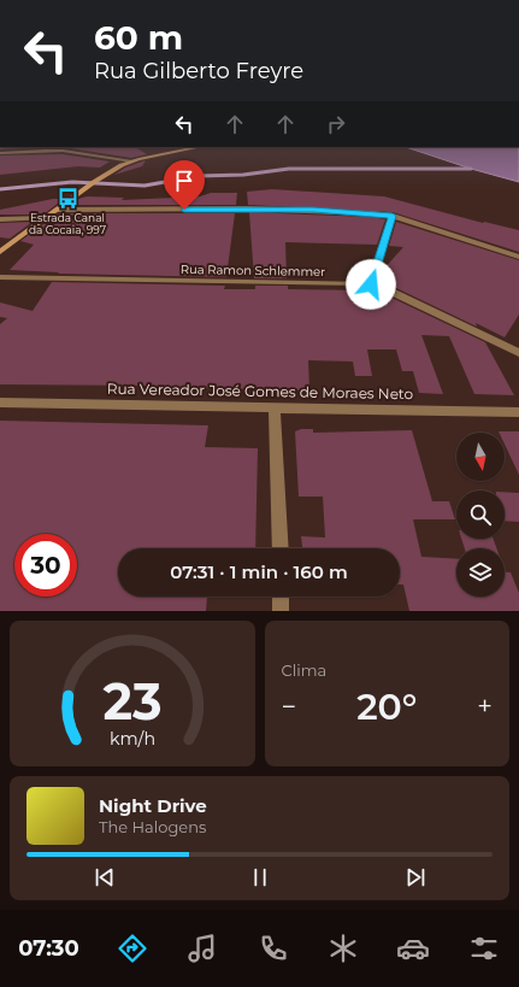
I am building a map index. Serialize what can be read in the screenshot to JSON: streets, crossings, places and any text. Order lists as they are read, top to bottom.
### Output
{
  "streets": {
    "street": ["Rua Ramon Schlemmer", "Rua Vereador José Gomes de Moraes Neto"]
  },
  "places": {
    "bus stop": ["Estrada Canal da Cocaia, 997"]
  },
  "north": "bottom",
  "page": {
    "turn": ["60 m", "Rua Gilberto Freyre"],
    "limit": "30",
    "trip": "07:31 · 1 min · 160 m",
    "tile": "Clima",
    "heat": ["−", "20°", "+"],
    "song": ["Night Drive", "The Halogens"],
    "tabs": "07:30",
    "gauge": ["23", "km/h"]
  }
}
